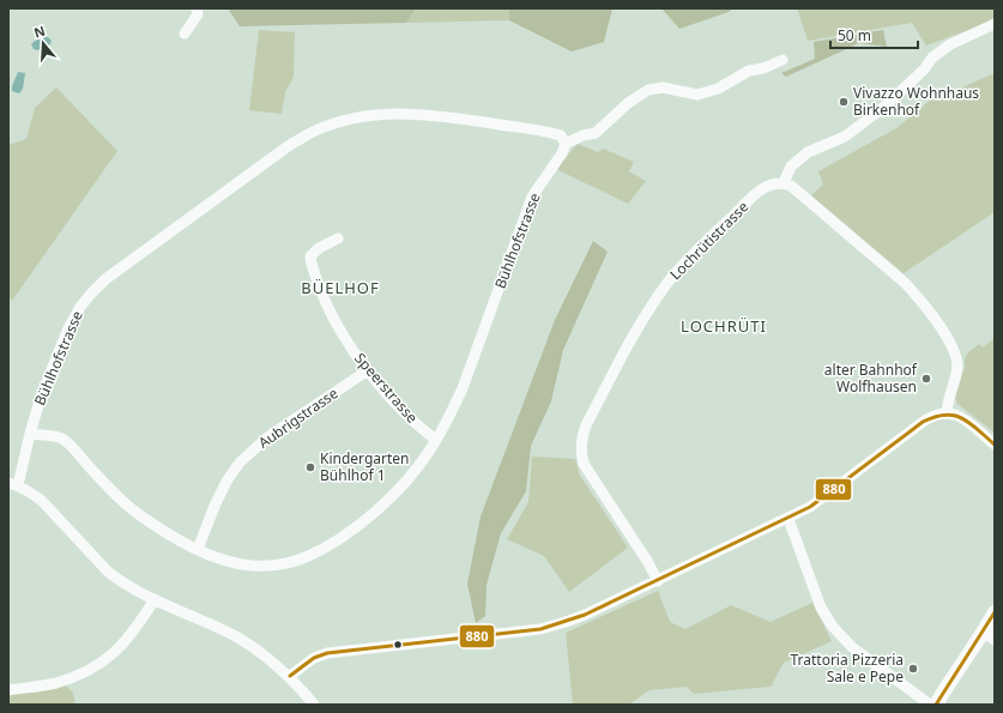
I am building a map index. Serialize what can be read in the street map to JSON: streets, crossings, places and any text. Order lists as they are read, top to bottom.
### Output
{
  "streets": {
    "street": [
      "Bühlhofstrasse",
      "Lochrütistrasse",
      "Speerstrasse",
      "Aubrigstrasse"
    ]
  },
  "crossings": [
    ["Bühlhofstrasse", "Speerstrasse"],
    ["Bühlhofstrasse", "Aubrigstrasse"],
    ["Speerstrasse", "Aubrigstrasse"]
  ],
  "districts": ["BÜELHOF", "LOCHRÜTI"],
  "places": [
    "Vivazzo Wohnhaus Birkenhof",
    "alter Bahnhof Wolfhausen",
    "Kindergarten Bühlhof 1",
    "Trattoria Pizzeria Sale e Pepe"
  ],
  "lines": ["transit line 880"],
  "scale_bar": "50 m",
  "north": "top"
}
